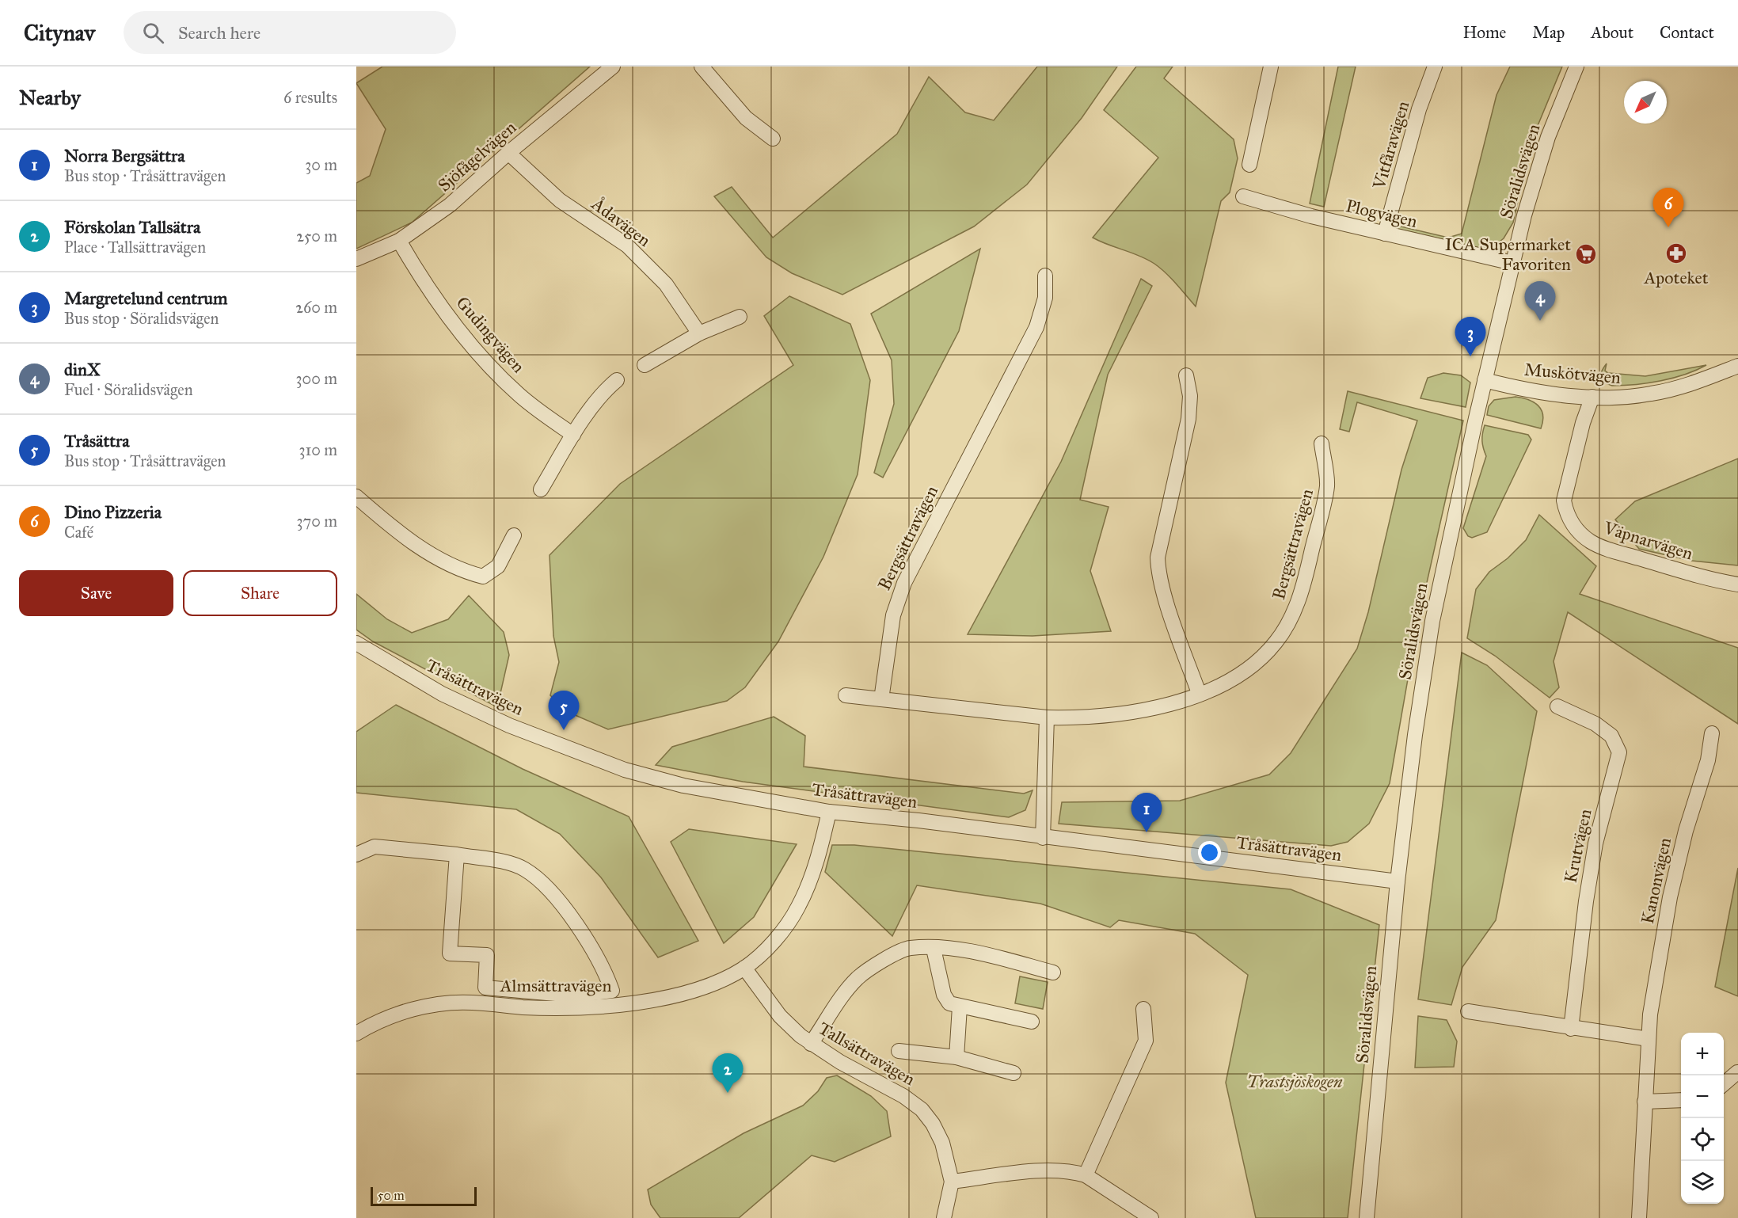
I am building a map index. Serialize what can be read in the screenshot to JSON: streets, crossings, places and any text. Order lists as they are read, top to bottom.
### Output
{
  "streets": {
    "street": [
      "Vitfåravägen",
      "Sjöfågelvägen",
      "Söralidsvägen",
      "Plogvägen",
      "Ådavägen",
      "Gudingvägen",
      "Muskötvägen",
      "Bergsättravägen",
      "Väpnarvägen",
      "Tråsättravägen",
      "Krutvägen",
      "Kanonvägen",
      "Almsättravägen",
      "Tallsättravägen"
    ]
  },
  "crossings": [
    ["Vitfåravägen", "Plogvägen"],
    ["Sjöfågelvägen", "Ådavägen"],
    ["Sjöfågelvägen", "Gudingvägen"],
    ["Söralidsvägen", "Plogvägen"],
    ["Söralidsvägen", "Muskötvägen"],
    ["Söralidsvägen", "Tråsättravägen"],
    ["Muskötvägen", "Väpnarvägen"],
    ["Tråsättravägen", "Almsättravägen"],
    ["Almsättravägen", "Tallsättravägen"]
  ],
  "parks": ["Trastsjöskogen"],
  "places": {
    "pharmacy": ["Apoteket"],
    "supermarket": ["ICA Supermarket Favoriten"]
  },
  "scale_bar": "50 m",
  "north": "bottom left",
  "page": {
    "header": "Citynav",
    "search": "Search here",
    "nav": [
      "Home",
      "Map",
      "About",
      "Contact"
    ],
    "heading": ["Nearby", "6 results"],
    "list": [
      {
        "mark": "1",
        "name": "Norra Bergsättra",
        "note": "Bus stop · Tråsättravägen",
        "value": "30 m"
      },
      {
        "mark": "2",
        "name": "Förskolan Tallsätra",
        "note": "Place · Tallsättravägen",
        "value": "250 m"
      },
      {
        "mark": "3",
        "name": "Margretelund centrum",
        "note": "Bus stop · Söralidsvägen",
        "value": "260 m"
      },
      {
        "mark": "4",
        "name": "dinX",
        "note": "Fuel · Söralidsvägen",
        "value": "300 m"
      },
      {
        "mark": "5",
        "name": "Tråsättra",
        "note": "Bus stop · Tråsättravägen",
        "value": "310 m"
      },
      {
        "mark": "6",
        "name": "Dino Pizzeria",
        "note": "Café",
        "value": "370 m"
      }
    ],
    "pins": [
      "6",
      "4",
      "3",
      "5",
      "1",
      "2"
    ],
    "buttons": ["Save", "Share"],
    "map_buttons": ["+", "−"],
    "scale": "50 m"
  }
}
